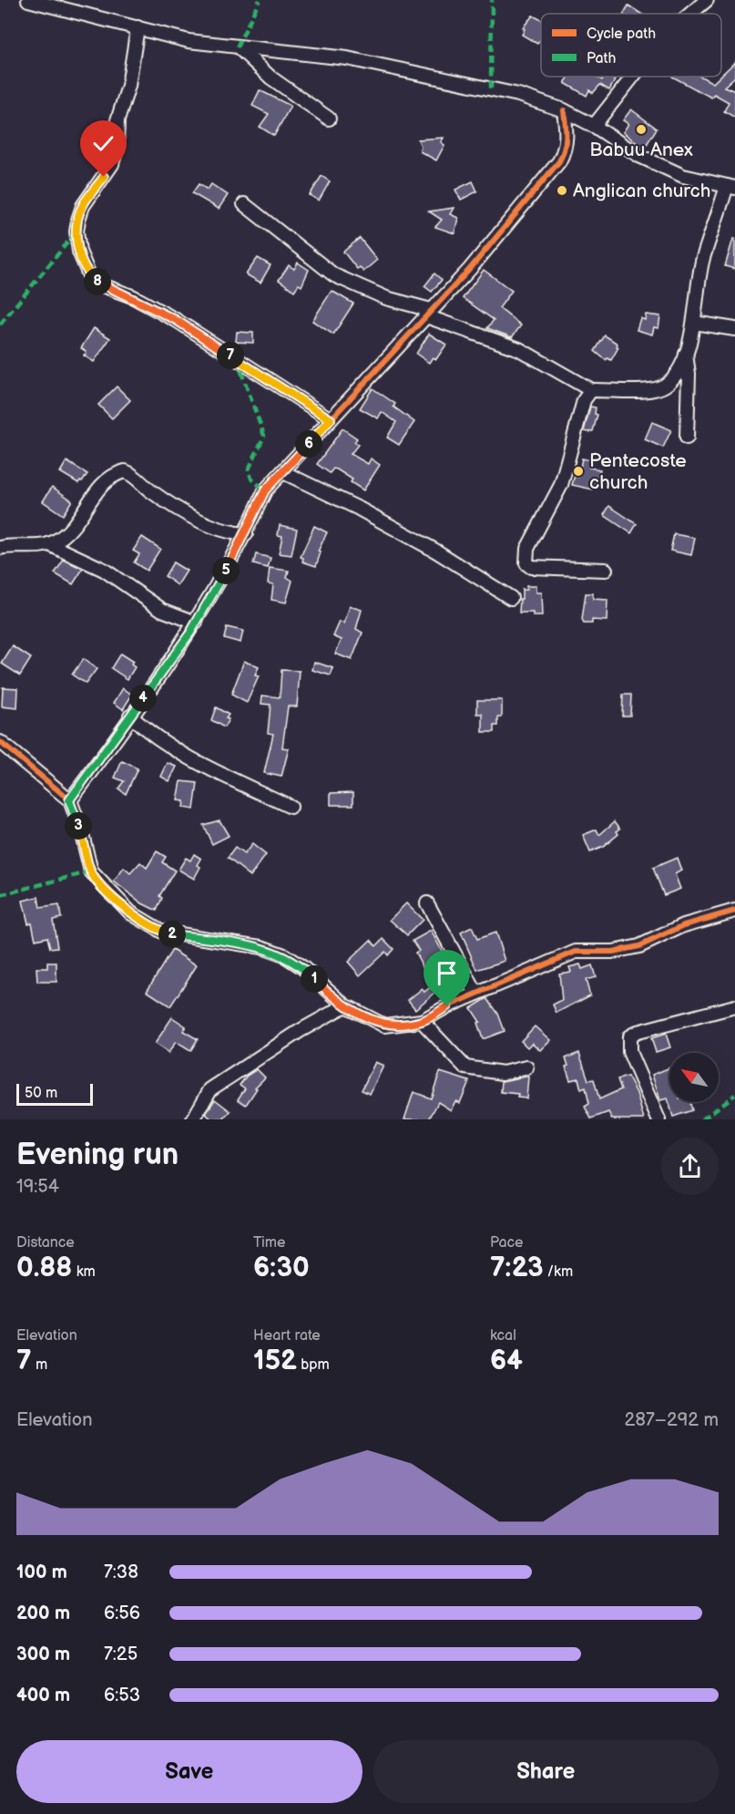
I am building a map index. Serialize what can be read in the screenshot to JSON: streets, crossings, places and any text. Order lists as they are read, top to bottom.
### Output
{
  "places": ["Babuu Anex", "Anglican church", "Pentecoste church"],
  "legend": ["Cycle path", "Path"],
  "scale_bar": "50 m",
  "north": "top left",
  "page": {
    "pins": [
      "8",
      "7",
      "6",
      "5",
      "4",
      "3",
      "2",
      "1"
    ],
    "scale": "50 m",
    "heading": ["Evening run", "19:54"],
    "stats": [
      ["Distance", "0.88 km"],
      ["Time", "6:30"],
      ["Pace", "7:23 /km"],
      ["Elevation", "7 m"],
      ["Heart rate", "152 bpm"],
      ["kcal", "64"]
    ],
    "chart": ["Elevation", "287–292 m"],
    "list": [
      {
        "name": "100 m",
        "note": "7:38"
      },
      {
        "name": "200 m",
        "note": "6:56"
      },
      {
        "name": "300 m",
        "note": "7:25"
      },
      {
        "name": "400 m",
        "note": "6:53"
      }
    ],
    "buttons": ["Save", "Share"]
  }
}
